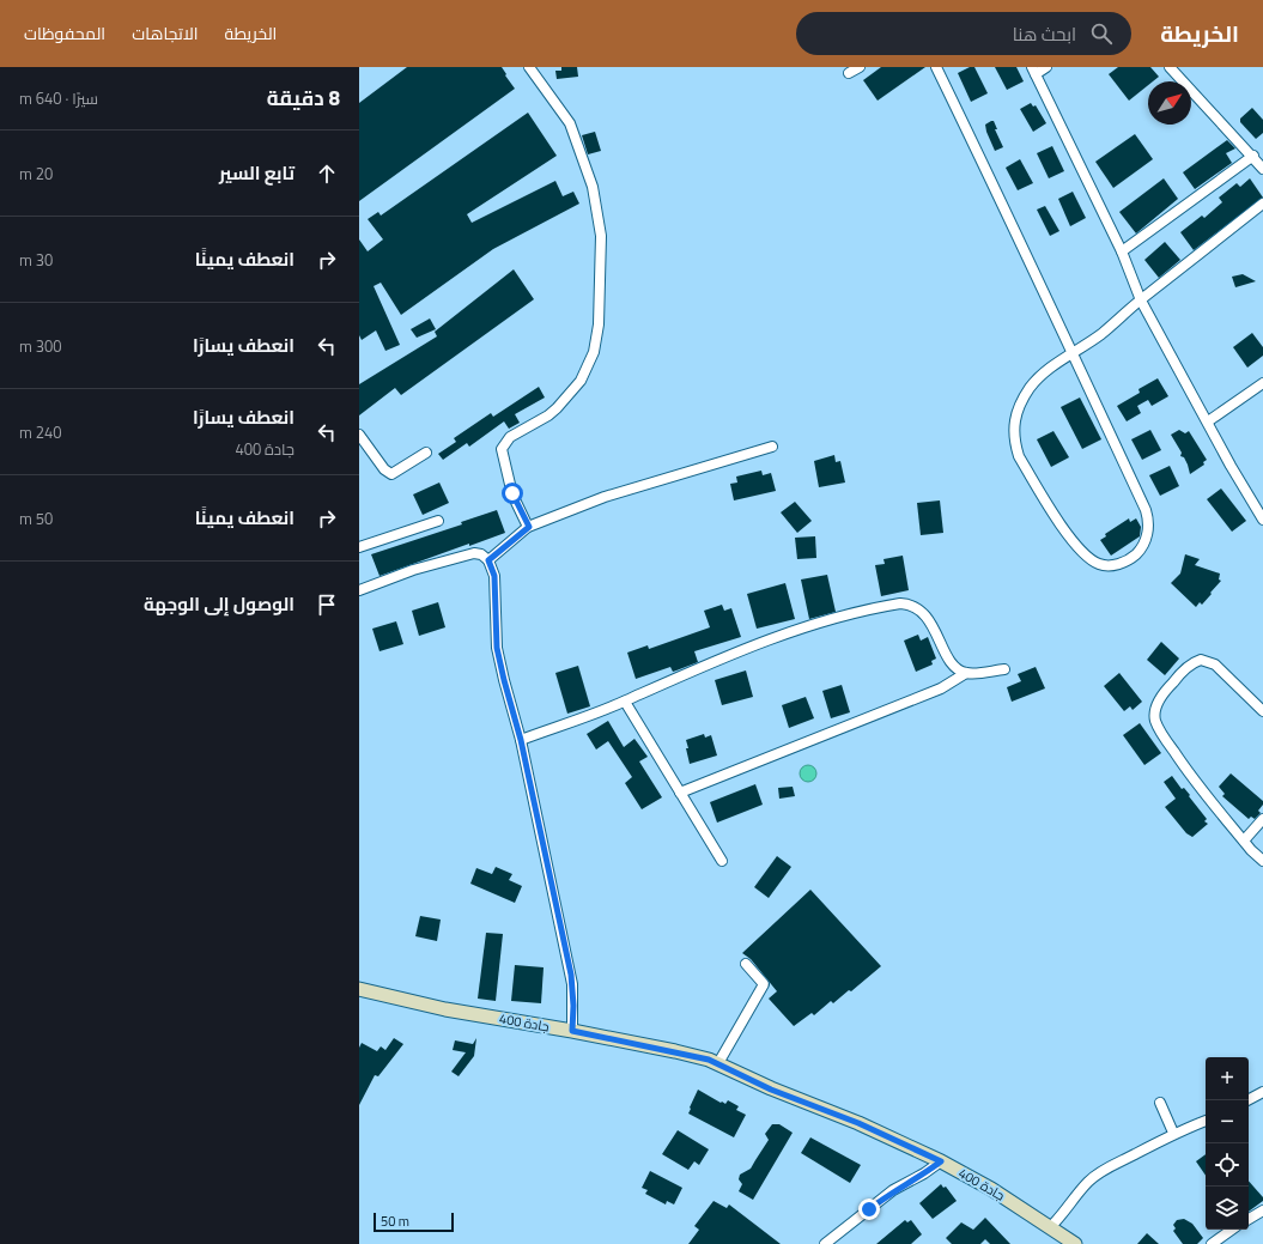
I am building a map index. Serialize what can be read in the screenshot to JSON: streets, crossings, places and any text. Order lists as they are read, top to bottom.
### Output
{
  "streets": {
    "main road": ["جادة 400"]
  },
  "scale_bar": "50 m",
  "north": "top right",
  "page": {
    "header": "الخريطة",
    "search": "ابحث هنا",
    "nav": ["الخريطة", "الاتجاهات", "المحفوظات"],
    "heading": ["8 دقيقة", "سيرًا · 640 m"],
    "list": [
      ["تابع السير", "20 m"],
      ["انعطف يمينًا", "30 m"],
      ["انعطف يسارًا", "300 m"],
      ["انعطف يسارًا", "جادة 400", "240 m"],
      ["انعطف يمينًا", "50 m"],
      "الوصول إلى الوجهة"
    ],
    "map_buttons": ["+", "−"],
    "scale": "50 m"
  }
}
